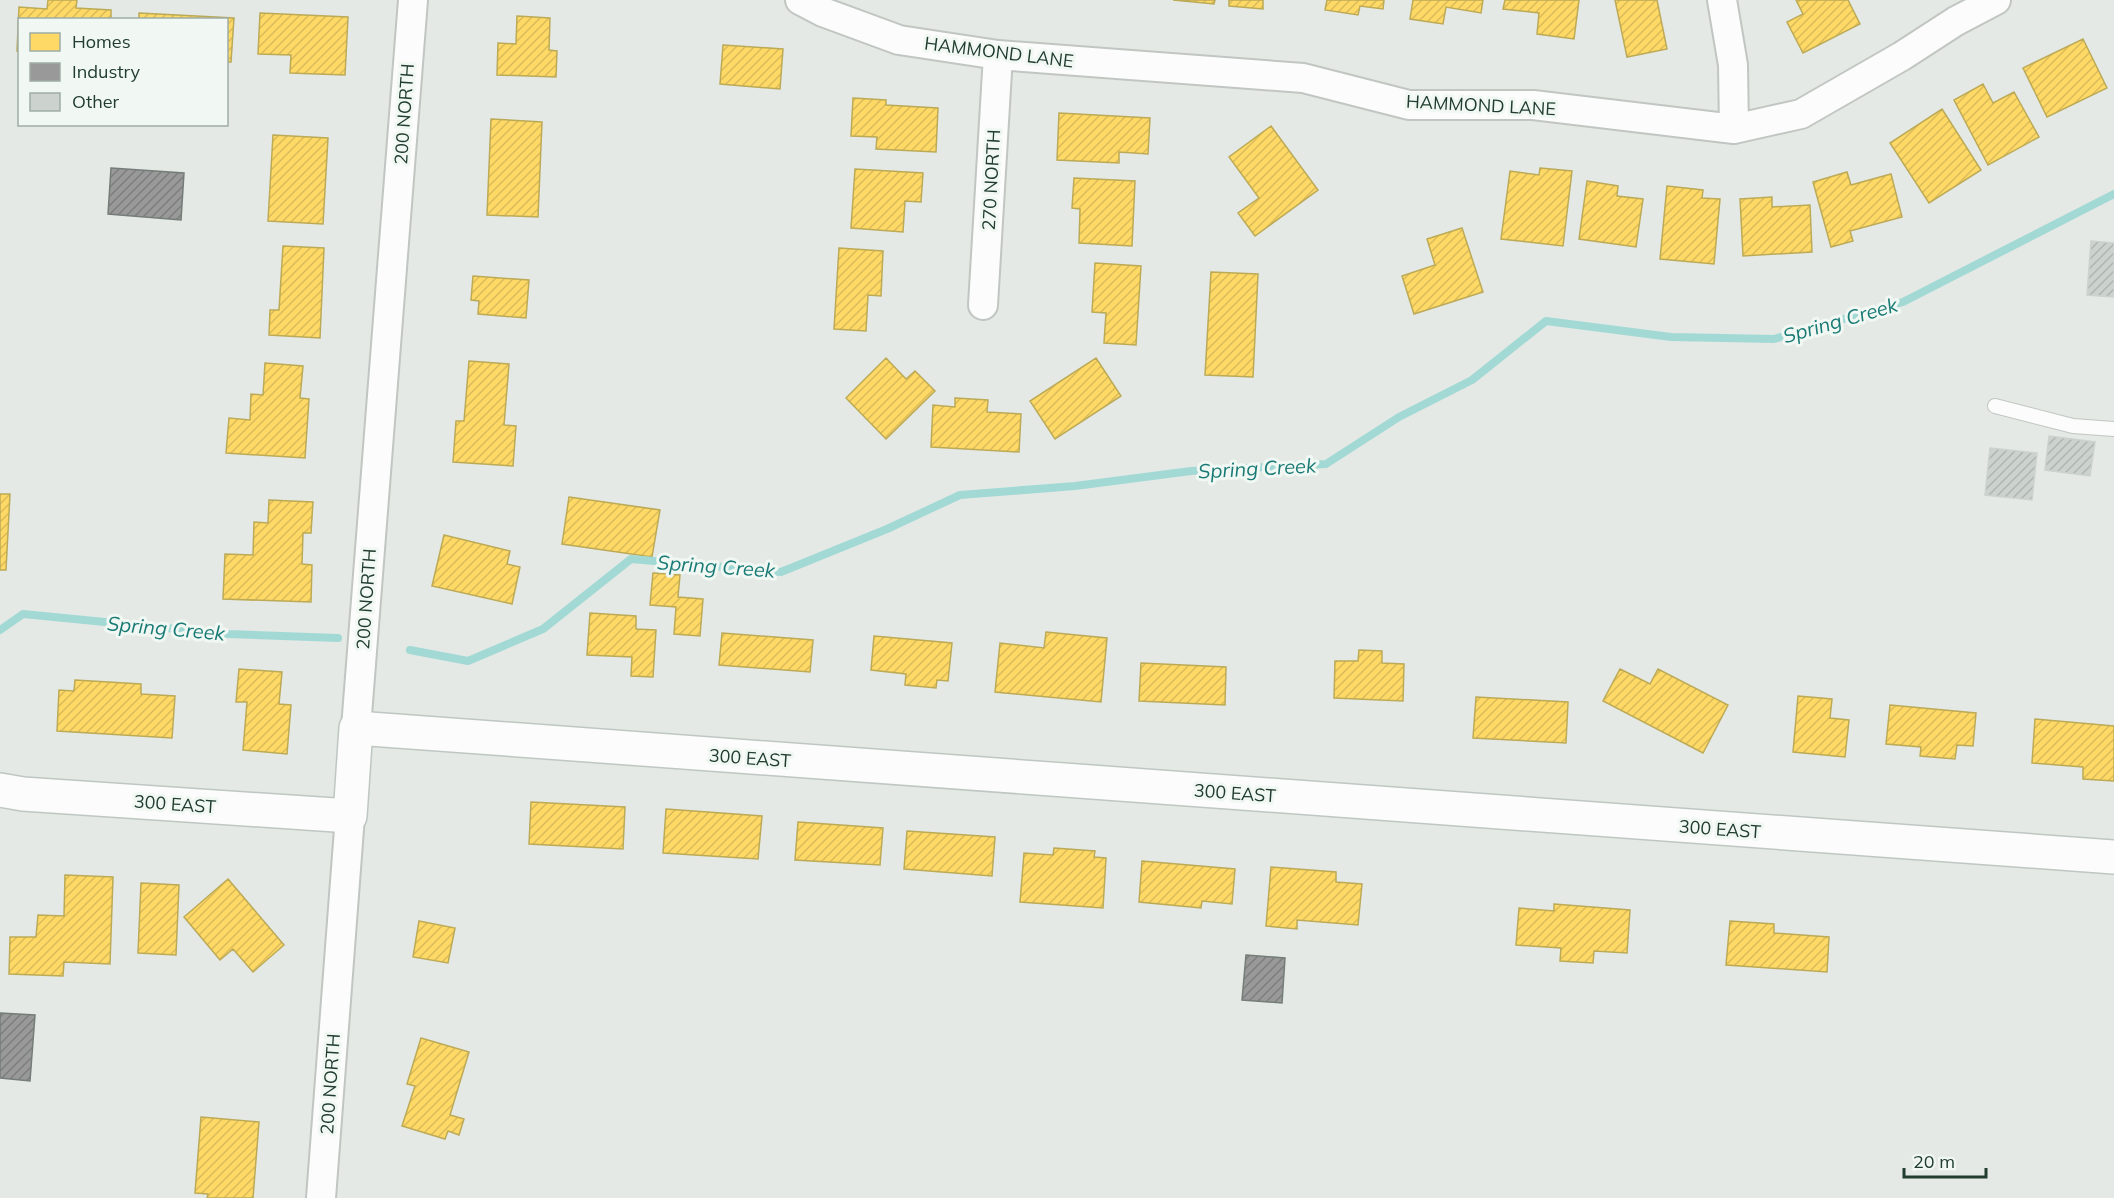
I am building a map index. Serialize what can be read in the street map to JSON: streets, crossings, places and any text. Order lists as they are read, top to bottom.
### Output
{
  "streets": {
    "street": [
      "HAMMOND LANE",
      "200 NORTH",
      "270 NORTH",
      "300 EAST"
    ]
  },
  "crossings": [
    ["HAMMOND LANE", "270 NORTH"],
    ["200 NORTH", "300 EAST"]
  ],
  "water": ["Spring Creek"],
  "legend": ["Homes", "Industry", "Other"],
  "scale_bar": "20 m"
}
